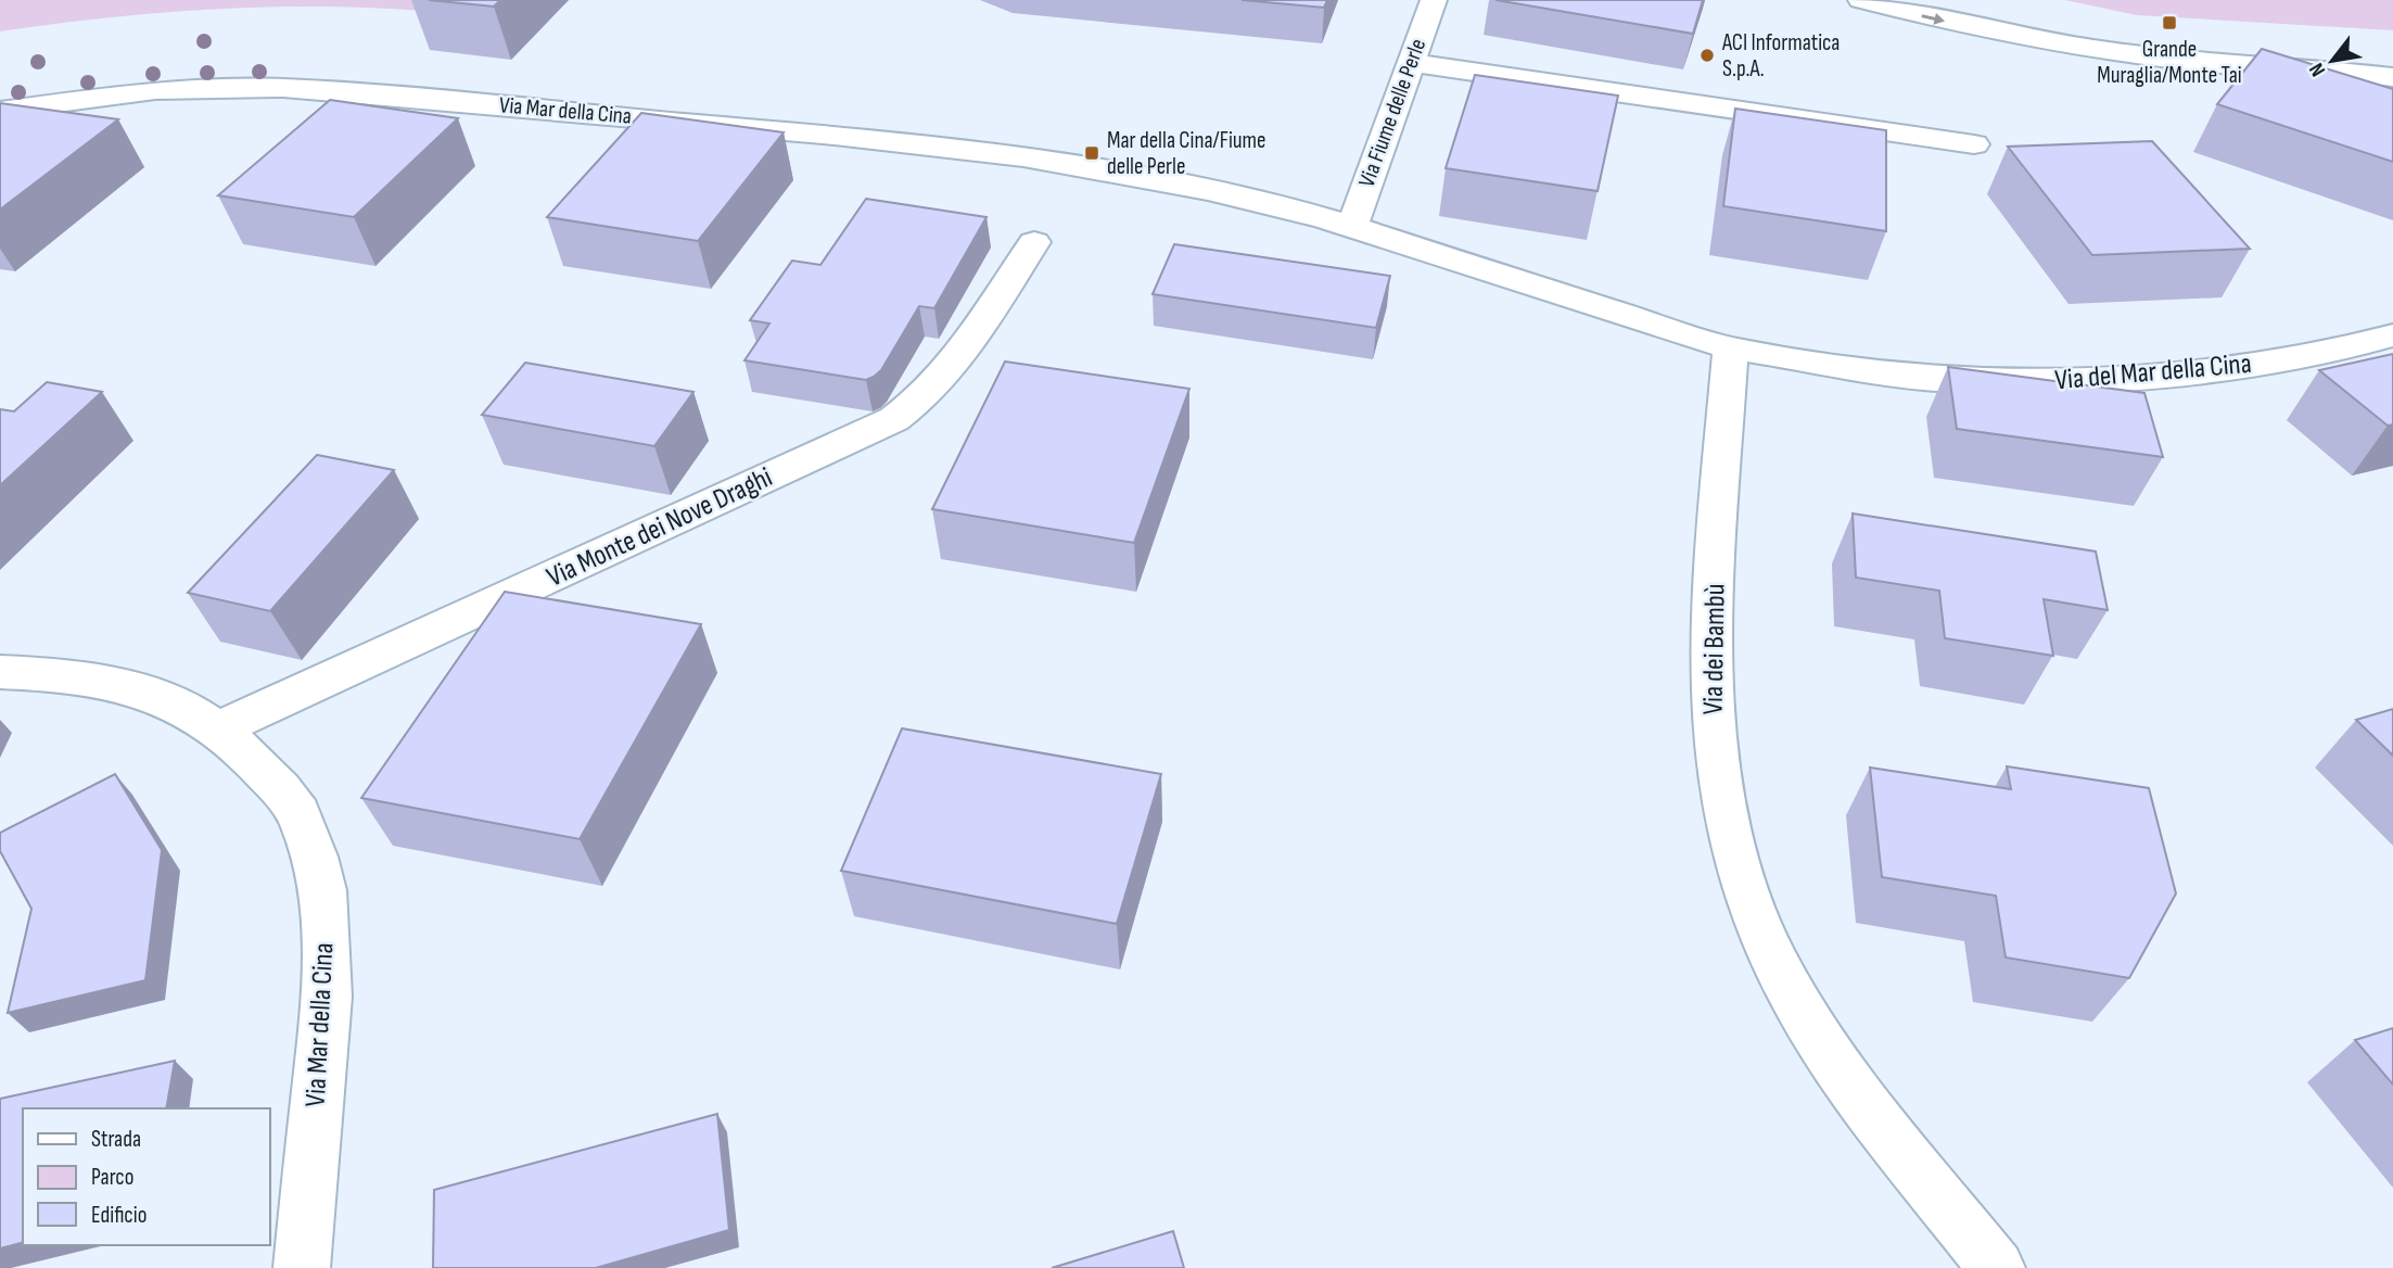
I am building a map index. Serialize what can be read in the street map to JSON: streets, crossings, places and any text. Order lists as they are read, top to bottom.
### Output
{
  "streets": {
    "street": [
      "Via Mar della Cina",
      "Via Fiume delle Perle",
      "Via del Mar della Cina",
      "Via Monte dei Nove Draghi",
      "Via dei Bambù"
    ]
  },
  "crossings": [
    ["Via Mar della Cina", "Via Fiume delle Perle"],
    ["Via Mar della Cina", "Via Monte dei Nove Draghi"],
    ["Via del Mar della Cina", "Via dei Bambù"]
  ],
  "places": {
    "transit": ["Grande Muraglia/Monte Tai", "Mar della Cina/Fiume delle Perle"],
    "other": ["ACI Informatica S.p.A."]
  },
  "legend": ["Strada", "Parco", "Edificio"],
  "north": "bottom left"
}
